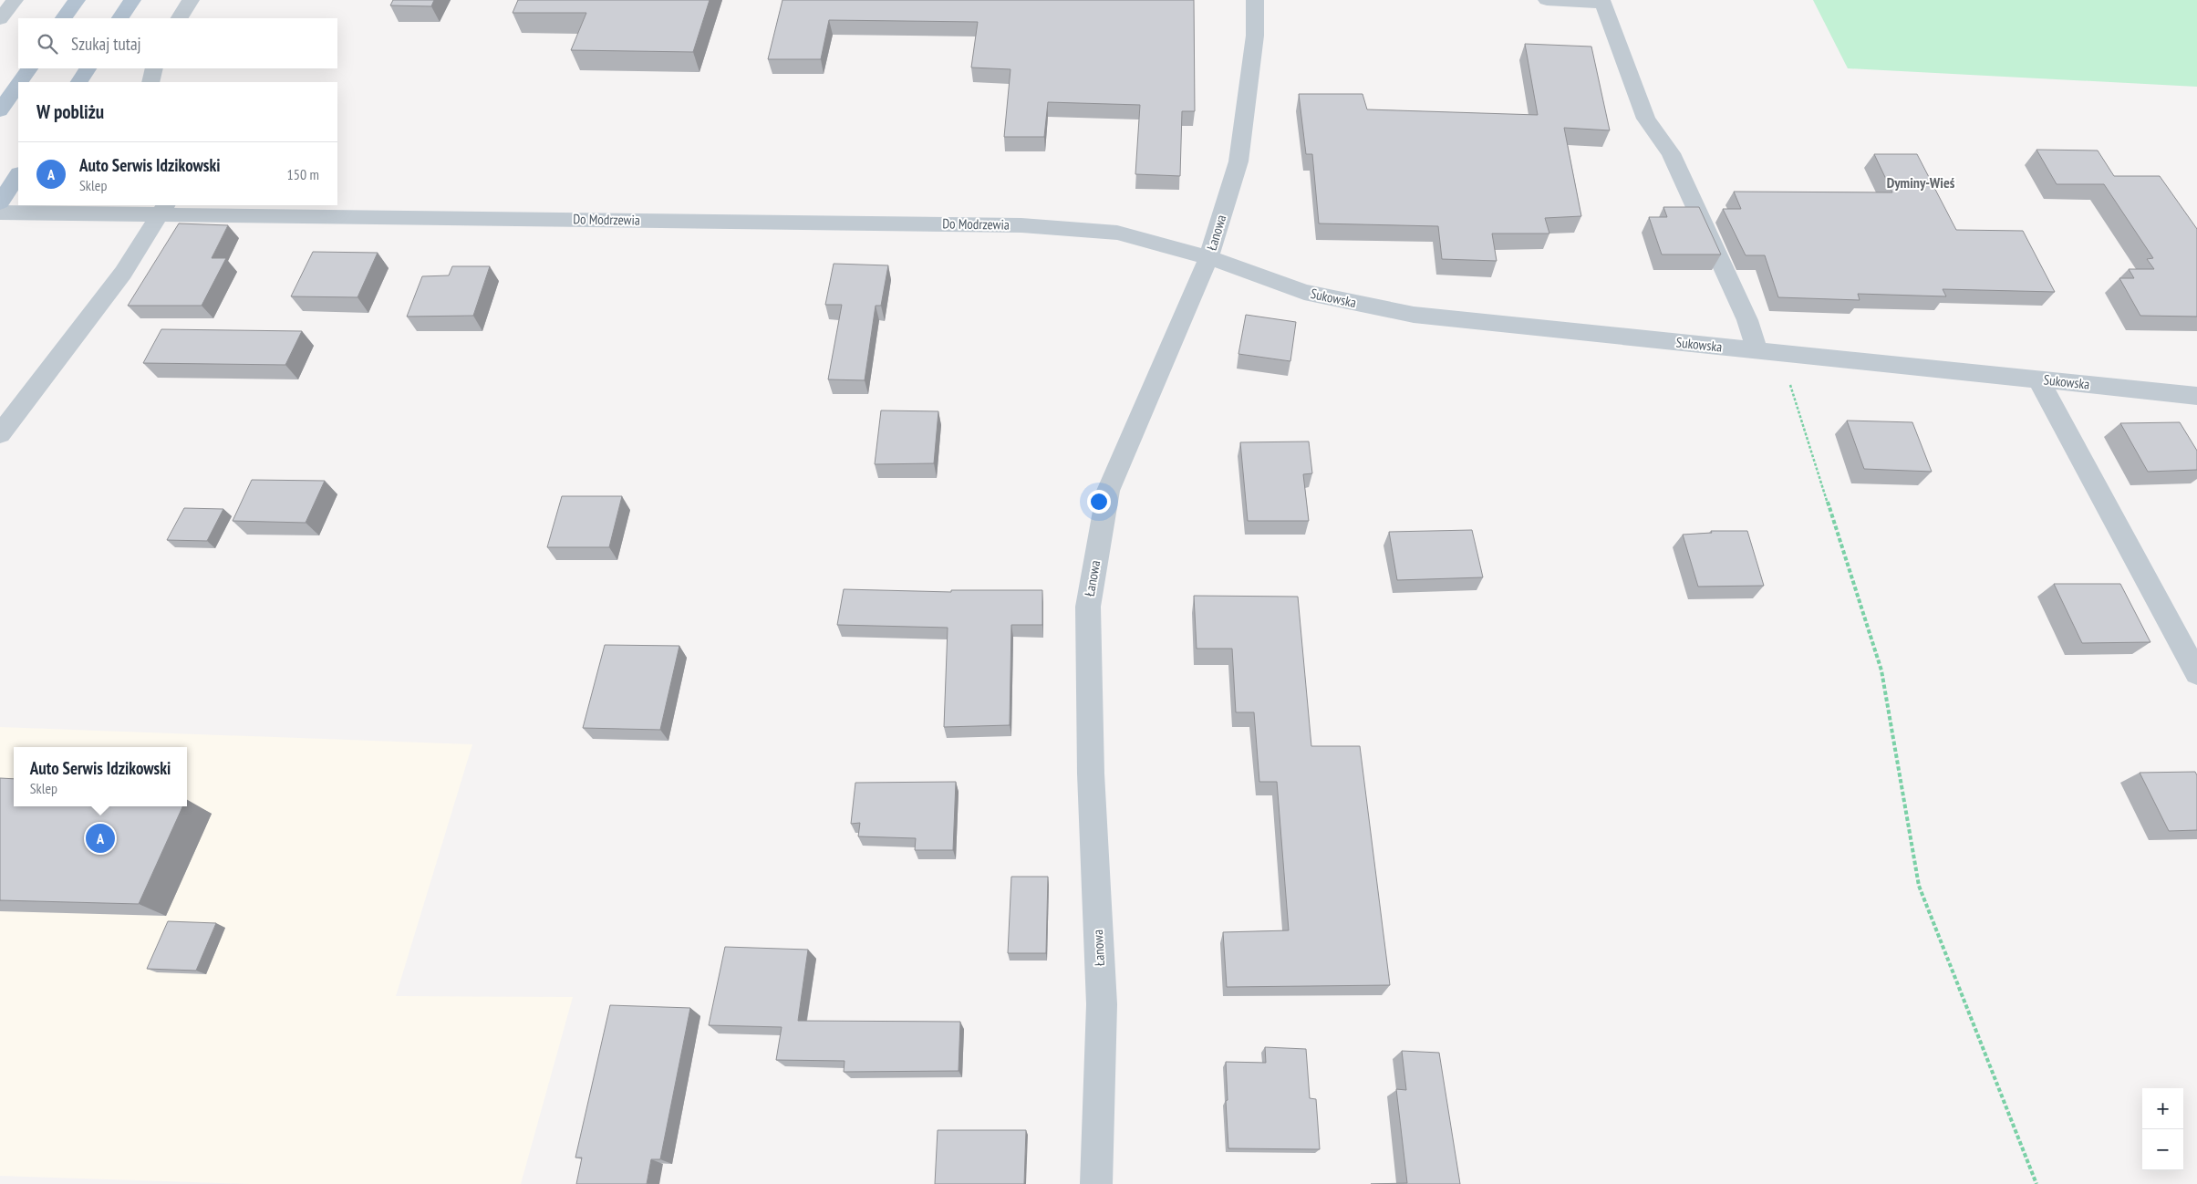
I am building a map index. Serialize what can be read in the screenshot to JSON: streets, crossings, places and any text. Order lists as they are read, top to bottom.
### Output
{
  "streets": {
    "street": ["Do Modrzewia", "Łanowa", "Sukowska"]
  },
  "crossings": [
    ["Do Modrzewia", "Łanowa"],
    ["Do Modrzewia", "Sukowska"],
    ["Łanowa", "Sukowska"]
  ],
  "districts": ["Dyminy-Wieś"],
  "page": {
    "search": "Szukaj tutaj",
    "heading": "W pobliżu",
    "list": [
      {
        "mark": "A",
        "name": "Auto Serwis Idzikowski",
        "note": "Sklep",
        "value": "150 m"
      }
    ],
    "popup": ["Auto Serwis Idzikowski", "Sklep"],
    "pins": "A",
    "map_buttons": ["+", "−"]
  }
}
